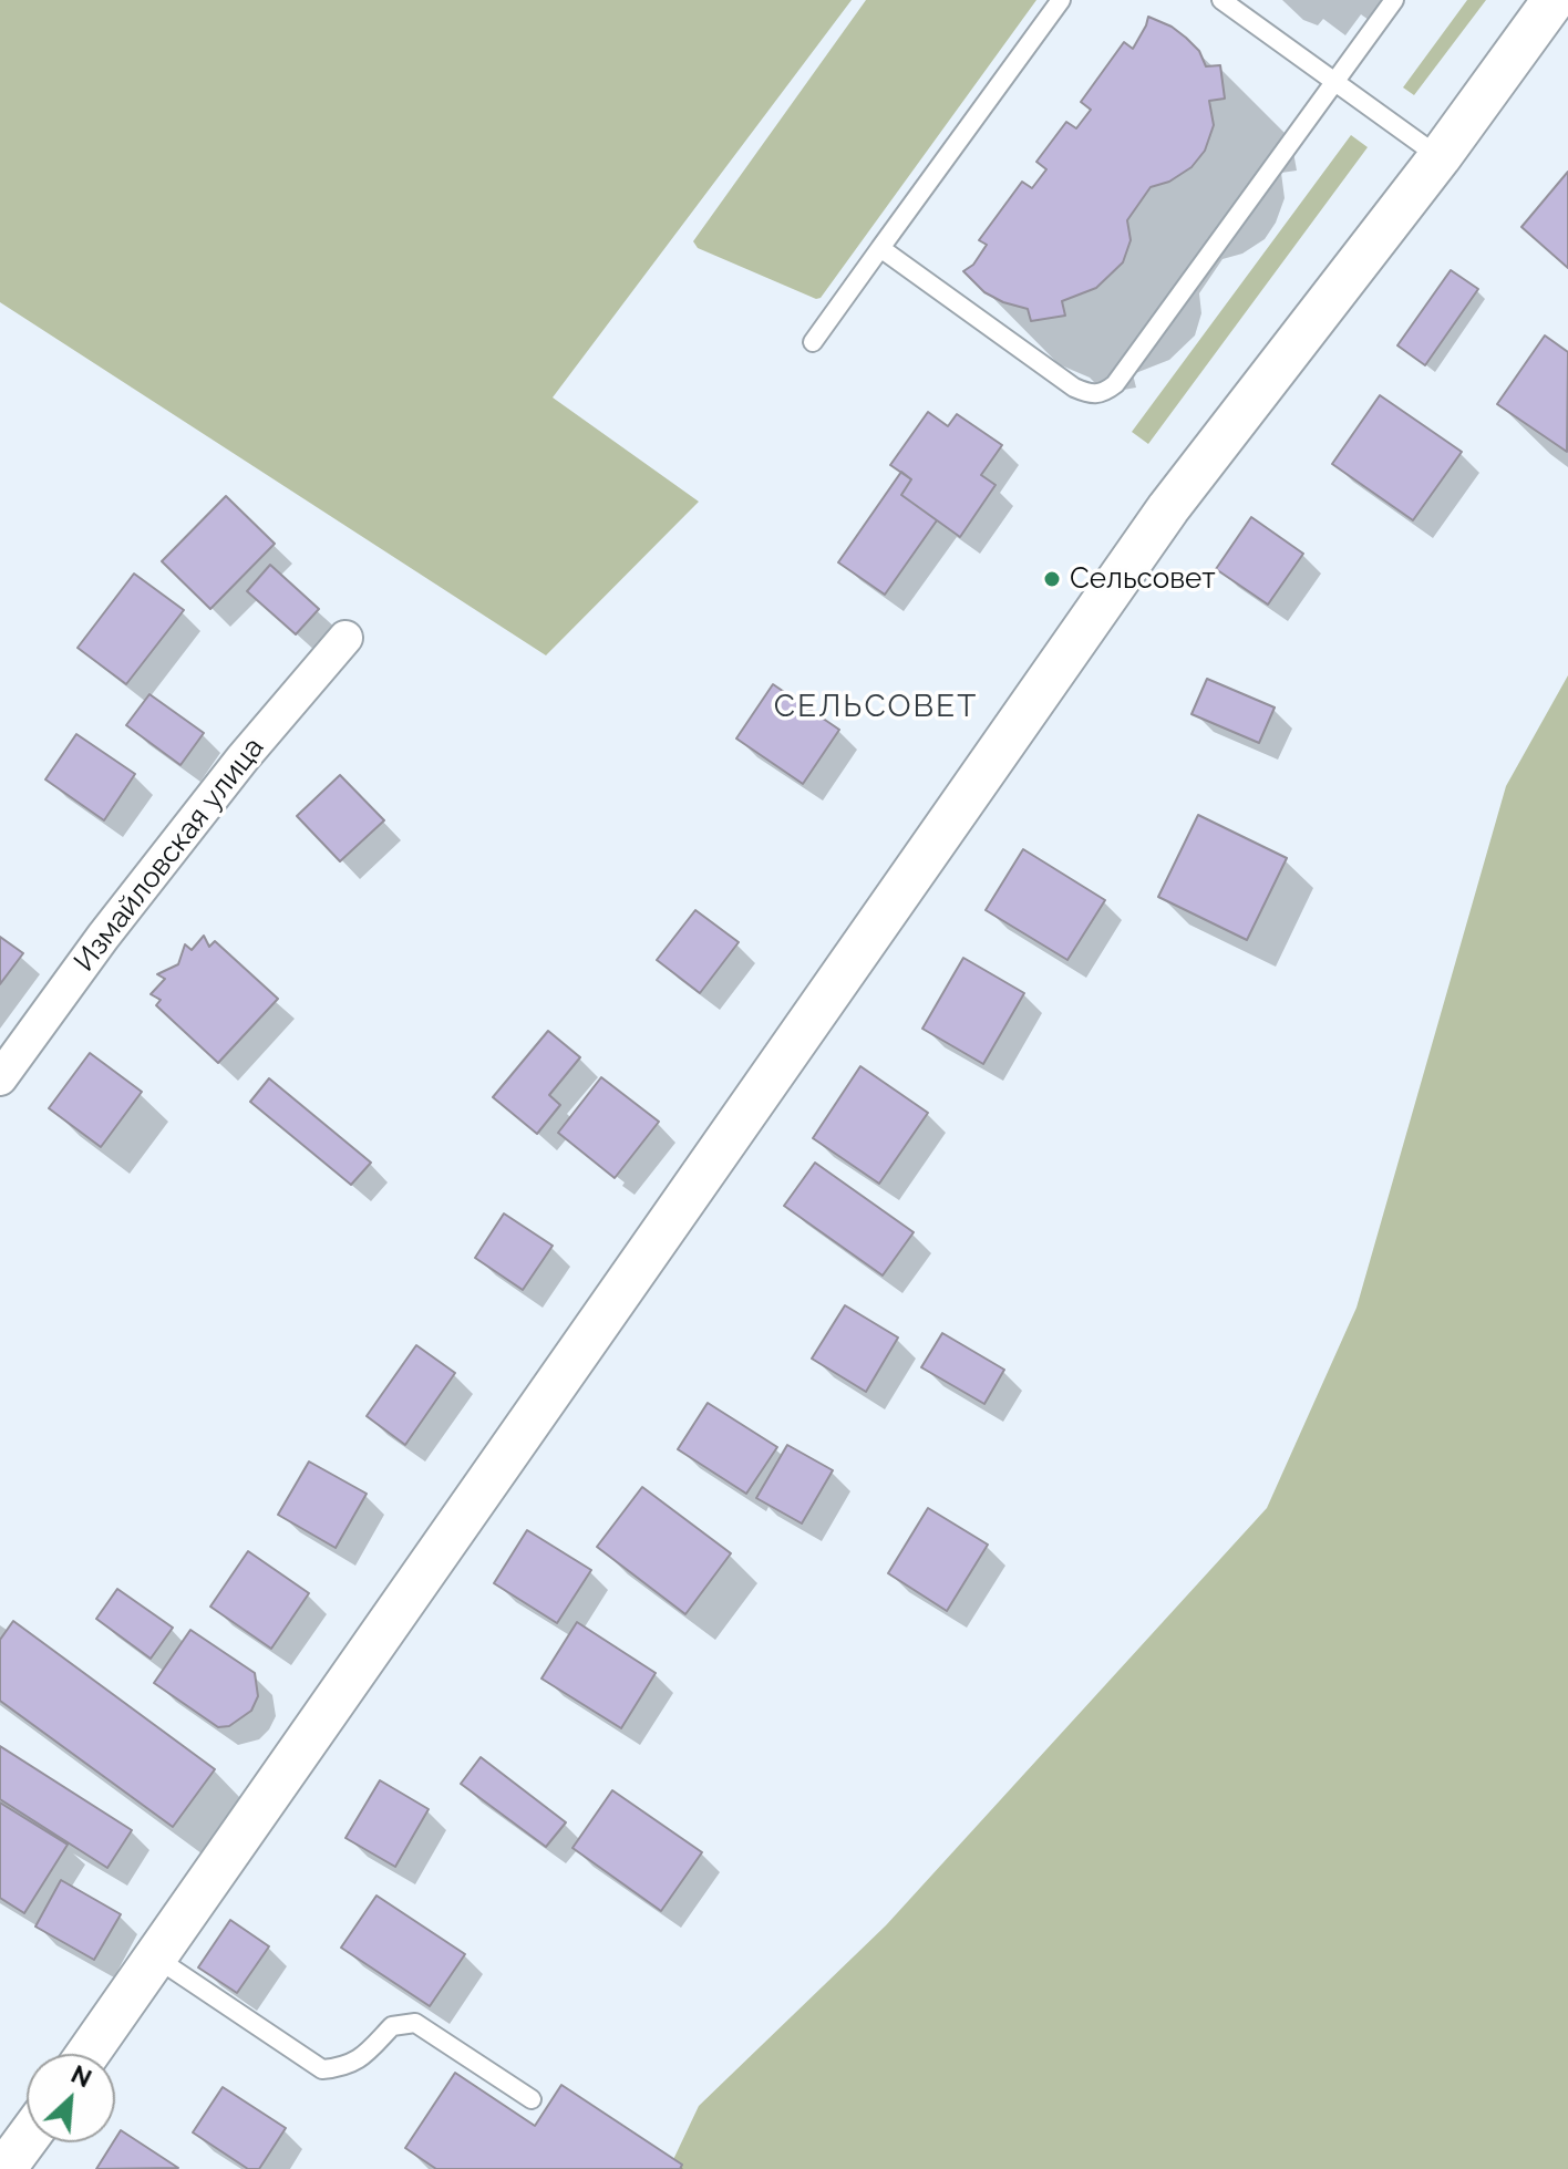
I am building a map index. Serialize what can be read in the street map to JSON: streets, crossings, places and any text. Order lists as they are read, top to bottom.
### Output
{
  "streets": {
    "street": ["Измайловская улица"]
  },
  "districts": ["СЕЛЬСОВЕТ"],
  "places": ["Сельсовет"],
  "north": "top right"
}
